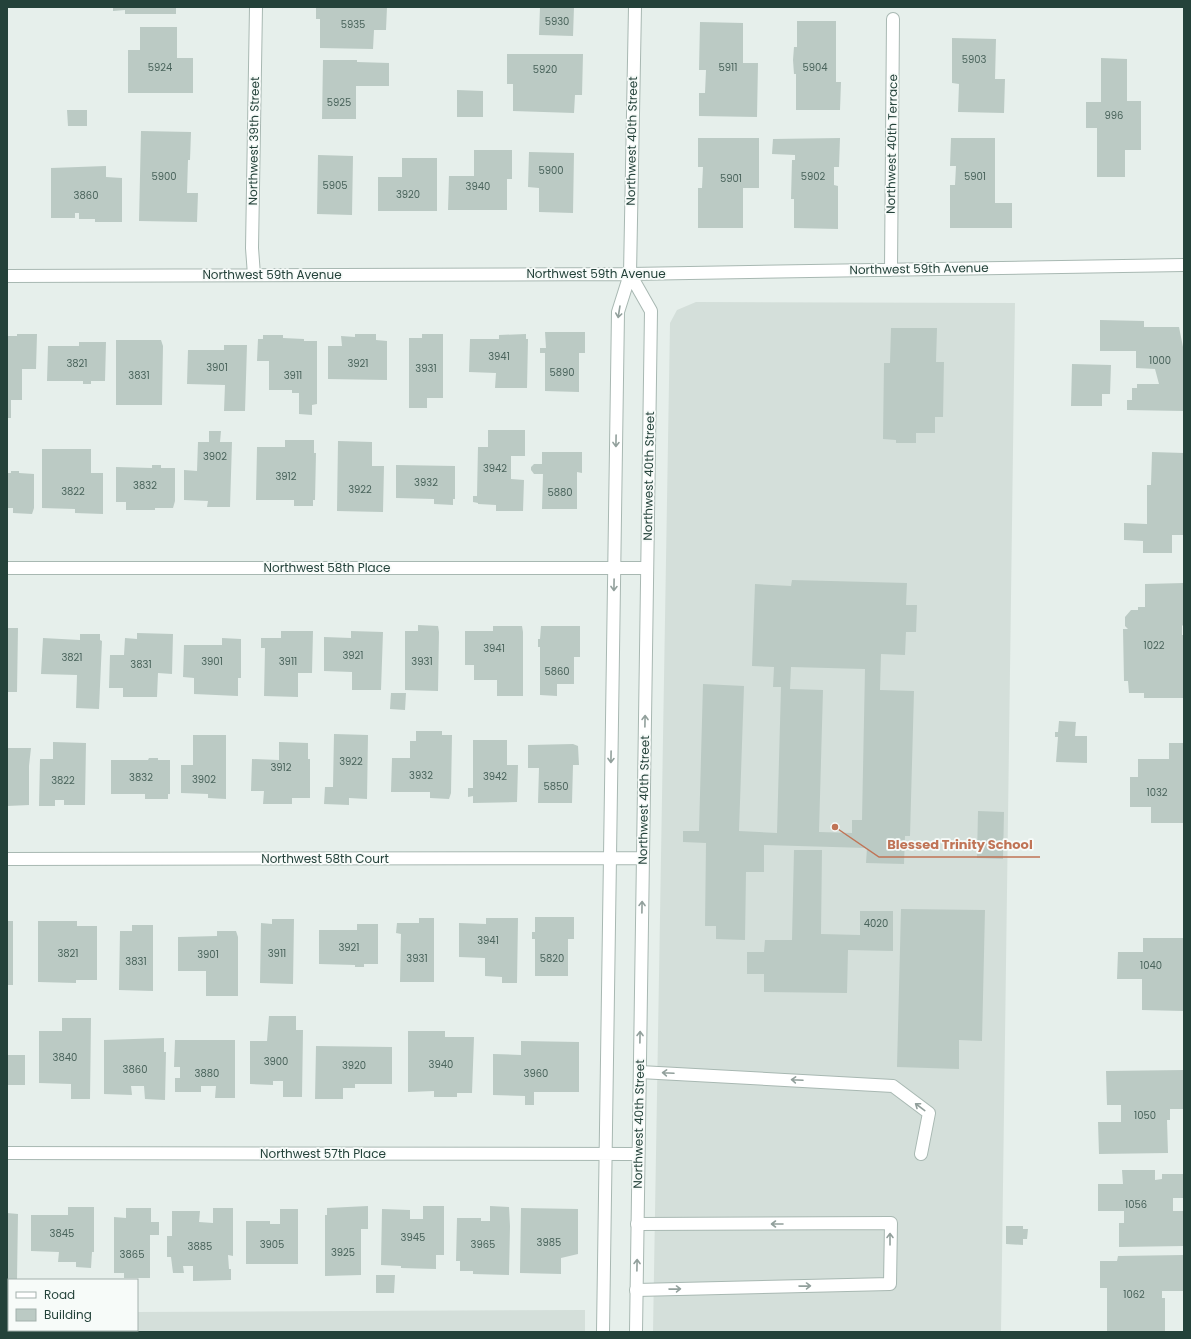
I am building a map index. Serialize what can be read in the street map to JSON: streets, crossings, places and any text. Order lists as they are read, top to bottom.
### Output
{
  "streets": {
    "street": [
      "Northwest 39th Street",
      "Northwest 40th Street",
      "Northwest 40th Terrace",
      "Northwest 59th Avenue",
      "Northwest 58th Place",
      "Northwest 58th Court",
      "Northwest 57th Place"
    ]
  },
  "crossings": [
    ["Northwest 39th Street", "Northwest 59th Avenue"],
    ["Northwest 40th Street", "Northwest 59th Avenue"],
    ["Northwest 40th Street", "Northwest 58th Place"],
    ["Northwest 40th Street", "Northwest 58th Court"],
    ["Northwest 40th Street", "Northwest 57th Place"],
    ["Northwest 40th Terrace", "Northwest 59th Avenue"]
  ],
  "places": ["Blessed Trinity School"],
  "house_numbers": [
    "5930",
    "5935",
    "5903",
    "5924",
    "5911",
    "5904",
    "5920",
    "5925",
    "996",
    "5900",
    "5900",
    "5902",
    "5901",
    "5901",
    "5905",
    "3940",
    "3920",
    "3860",
    "3941",
    "1000",
    "3821",
    "3921",
    "3901",
    "3931",
    "5890",
    "3831",
    "3911",
    "3902",
    "3942",
    "3912",
    "3932",
    "3832",
    "3922",
    "3822",
    "5880",
    "1022",
    "3941",
    "3921",
    "3821",
    "3901",
    "3911",
    "3931",
    "3831",
    "5860",
    "3922",
    "3912",
    "3932",
    "3942",
    "3832",
    "3902",
    "3822",
    "5850",
    "1032",
    "4020",
    "3941",
    "3921",
    "3821",
    "3911",
    "3901",
    "3931",
    "5820",
    "3831",
    "1040",
    "3840",
    "3900",
    "3940",
    "3920",
    "3860",
    "3880",
    "3960",
    "1050",
    "1056",
    "3845",
    "3945",
    "3985",
    "3905",
    "3965",
    "3885",
    "3925",
    "3865",
    "1062"
  ],
  "legend": ["Road", "Building"]
}
